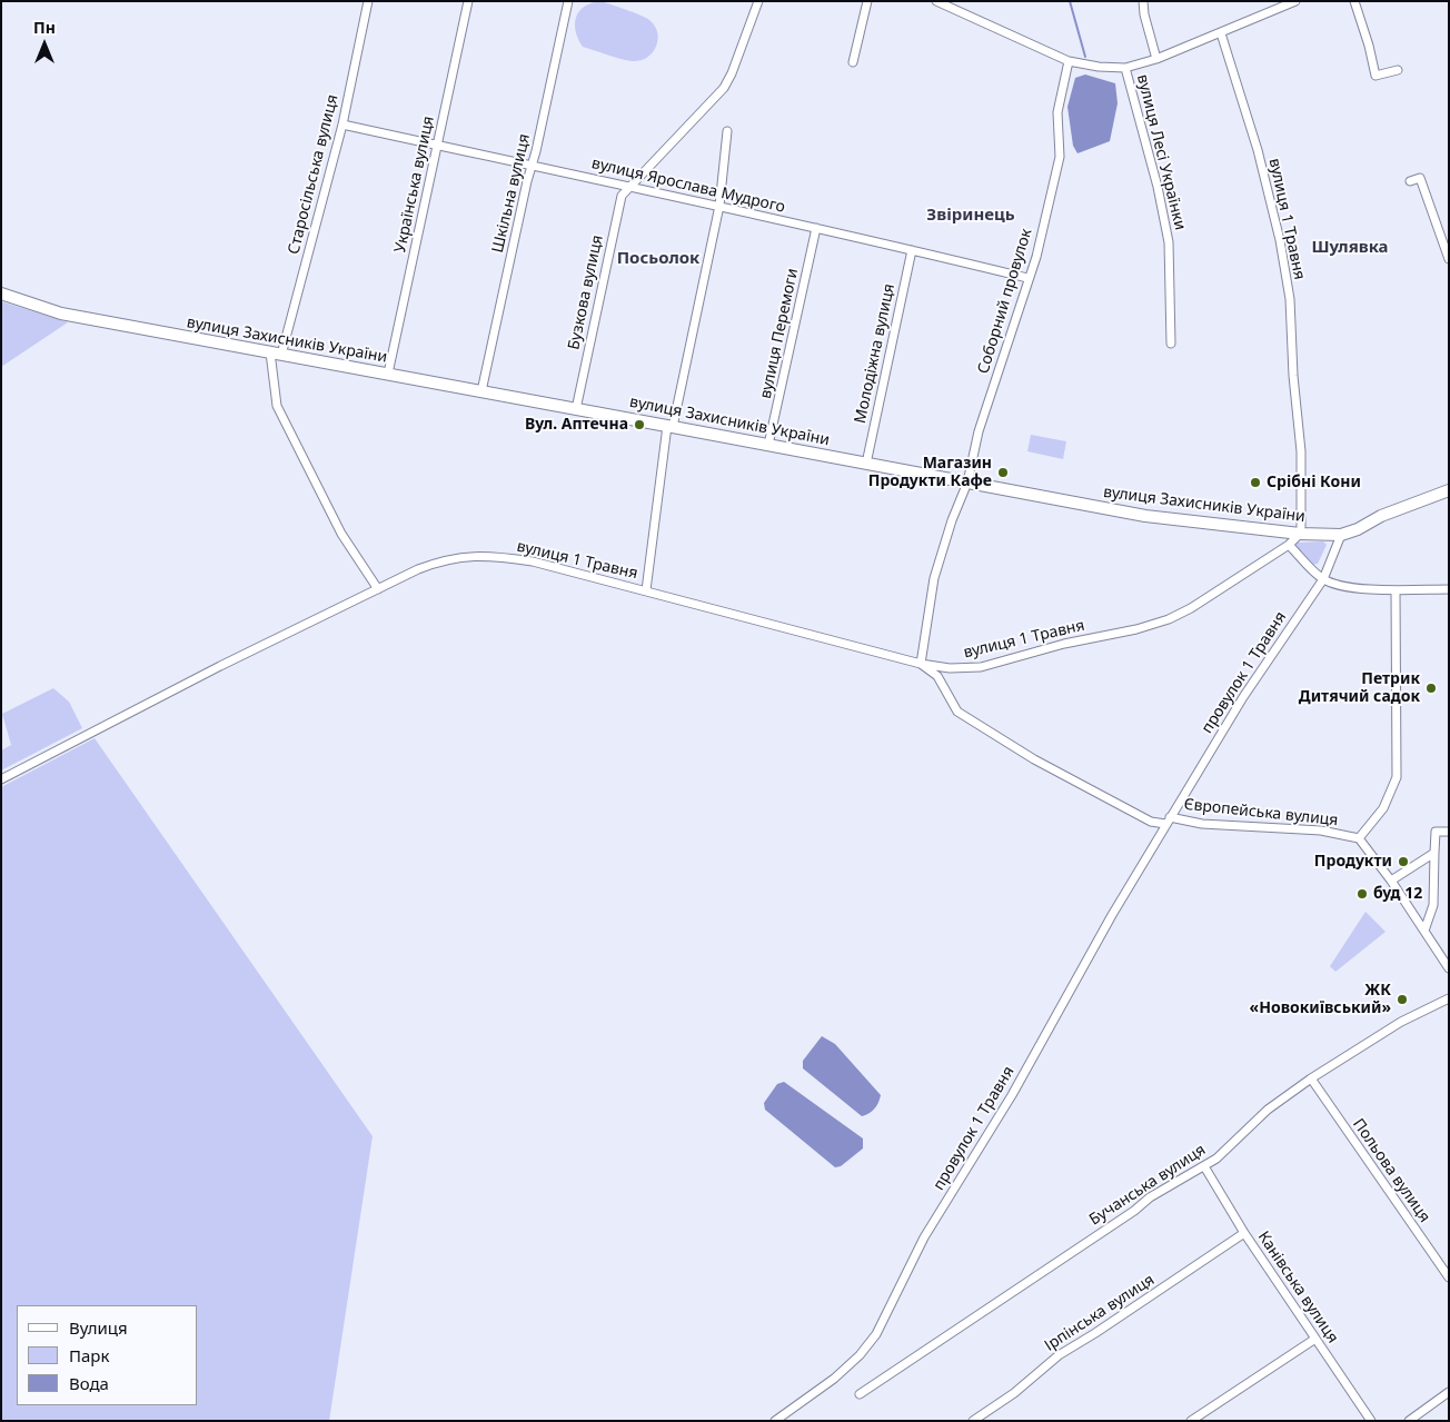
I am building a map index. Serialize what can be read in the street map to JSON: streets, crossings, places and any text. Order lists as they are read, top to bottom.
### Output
{
  "streets": {
    "street": [
      "вулиця Лесі Українки",
      "Старосільська вулиця",
      "Українська вулиця",
      "вулиця Ярослава Мудрого",
      "Шкільна вулиця",
      "вулиця 1 Травня",
      "Бузкова вулиця",
      "Соборний провулок",
      "вулиця Перемоги",
      "вулиця Захисників України",
      "Молодіжна вулиця",
      "провулок 1 Травня",
      "Європейська вулиця",
      "Польова вулиця",
      "Бучанська вулиця",
      "Канівська вулиця",
      "Ірпінська вулиця"
    ]
  },
  "crossings": [
    ["Старосільська вулиця", "вулиця Ярослава Мудрого"],
    ["Старосільська вулиця", "вулиця Захисників України"],
    ["Українська вулиця", "вулиця Ярослава Мудрого"],
    ["Українська вулиця", "вулиця Захисників України"],
    ["вулиця Ярослава Мудрого", "Шкільна вулиця"],
    ["вулиця Ярослава Мудрого", "Бузкова вулиця"],
    ["вулиця Ярослава Мудрого", "Соборний провулок"],
    ["вулиця Ярослава Мудрого", "вулиця Перемоги"],
    ["вулиця Ярослава Мудрого", "Молодіжна вулиця"],
    ["Шкільна вулиця", "вулиця Захисників України"],
    ["вулиця 1 Травня", "Соборний провулок"],
    ["вулиця 1 Травня", "вулиця Захисників України"],
    ["Бузкова вулиця", "вулиця Захисників України"],
    ["Соборний провулок", "вулиця Захисників України"],
    ["вулиця Перемоги", "вулиця Захисників України"],
    ["вулиця Захисників України", "Молодіжна вулиця"],
    ["вулиця Захисників України", "провулок 1 Травня"],
    ["провулок 1 Травня", "Європейська вулиця"],
    ["Польова вулиця", "Бучанська вулиця"],
    ["Бучанська вулиця", "Канівська вулиця"],
    ["Канівська вулиця", "Ірпінська вулиця"]
  ],
  "districts": ["Звіринець", "Шулявка", "Посьолок"],
  "places": [
    "Вул. Аптечна",
    "Магазин Продукти Кафе",
    "Срібні Кони",
    "Петрик Дитячий садок",
    "Продукти",
    "буд 12",
    "ЖК «Новокиївський»"
  ],
  "legend": ["Вулиця", "Парк", "Вода"],
  "north": "top"
}
